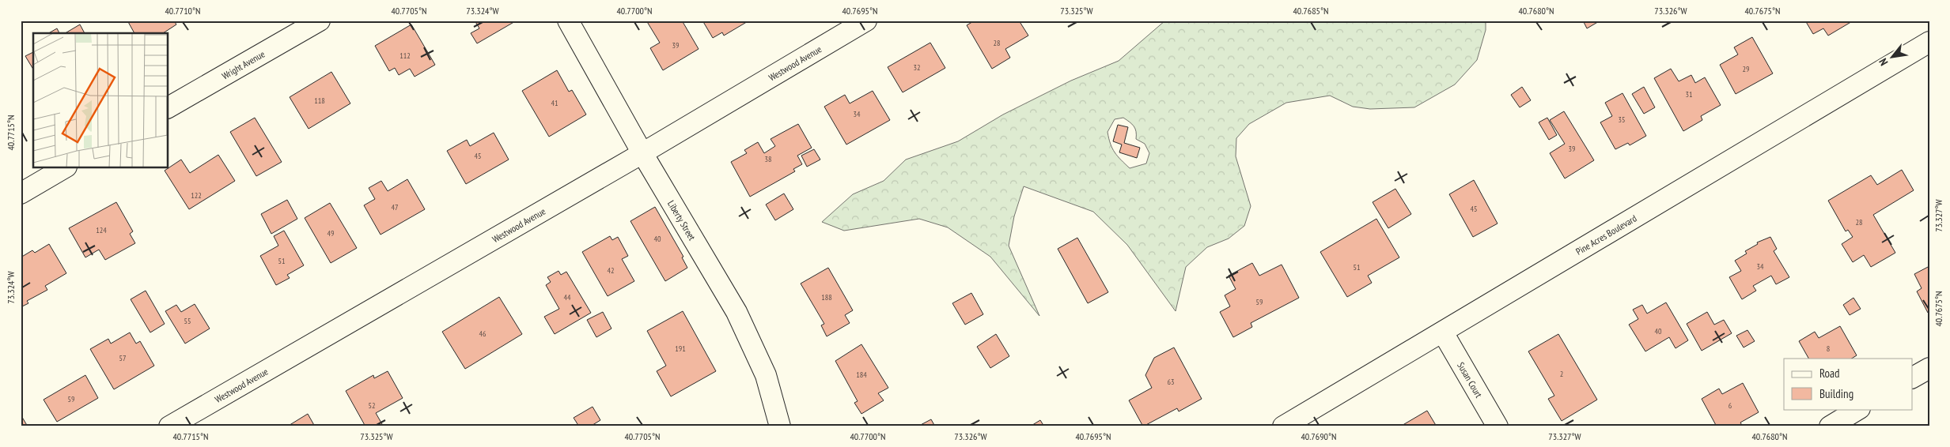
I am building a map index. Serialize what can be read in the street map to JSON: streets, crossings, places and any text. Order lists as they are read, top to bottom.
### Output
{
  "streets": {
    "street": [
      "Westwood Avenue",
      "Wright Avenue",
      "Liberty Street",
      "Pine Acres Boulevard",
      "Susan Court"
    ]
  },
  "crossings": [
    ["Westwood Avenue", "Liberty Street"],
    ["Pine Acres Boulevard", "Susan Court"]
  ],
  "house_numbers": [
    "28",
    "39",
    "112",
    "32",
    "29",
    "31",
    "118",
    "41",
    "34",
    "35",
    "39",
    "45",
    "38",
    "122",
    "47",
    "45",
    "28",
    "124",
    "49",
    "40",
    "51",
    "34",
    "51",
    "42",
    "44",
    "188",
    "59",
    "55",
    "40",
    "46",
    "191",
    "8",
    "57",
    "2",
    "184",
    "63",
    "59",
    "52",
    "6"
  ],
  "legend": ["Road", "Building"],
  "north": "bottom left",
  "coordinates": [
    "40.7710°N",
    "40.7705°N",
    "73.324°W",
    "40.7700°N",
    "40.7695°N",
    "73.325°W",
    "40.7685°N",
    "40.7680°N",
    "73.326°W",
    "40.7675°N",
    "40.7715°N",
    "73.327°W",
    "40.7690°N"
  ]
}
